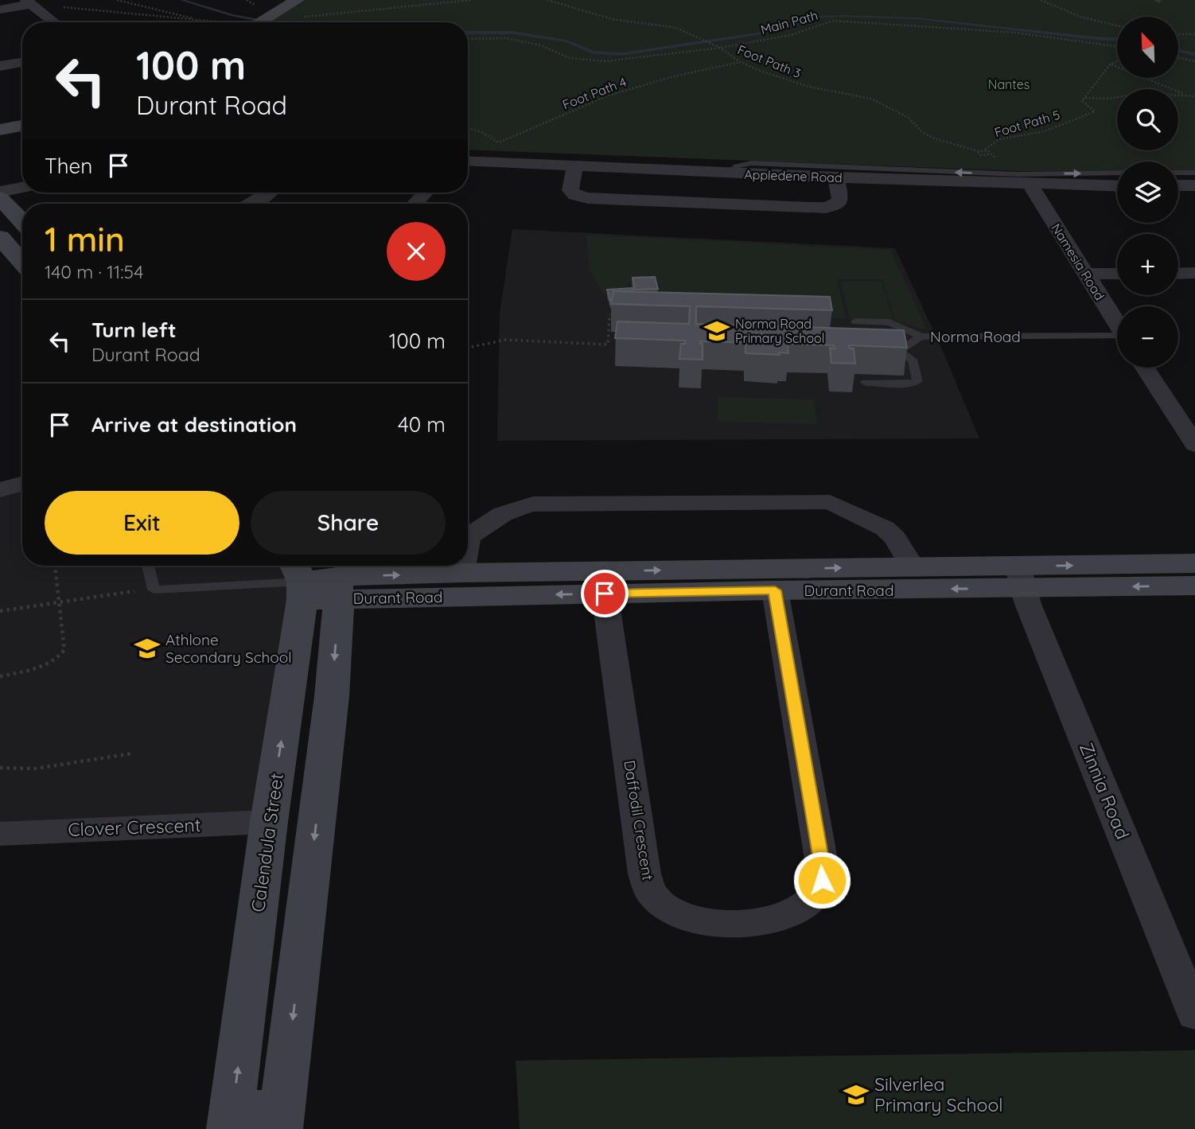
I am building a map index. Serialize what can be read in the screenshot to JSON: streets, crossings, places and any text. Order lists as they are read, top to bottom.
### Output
{
  "streets": {
    "street": [
      "Appledene Road",
      "Namesia Road",
      "Durant Road",
      "Zinnia Road",
      "Daffodil Crescent",
      "Clover Crescent",
      "Calendula Street"
    ],
    "lane": ["Norma Road"],
    "path": [
      "Main Path",
      "Foot Path 3",
      "Foot Path 4",
      "Foot Path 5"
    ]
  },
  "crossings": [
    ["Main Path", "Foot Path 3"],
    ["Foot Path 3", "Foot Path 4"],
    ["Appledene Road", "Namesia Road"],
    ["Durant Road", "Zinnia Road"],
    ["Durant Road", "Daffodil Crescent"],
    ["Durant Road", "Calendula Street"],
    ["Clover Crescent", "Calendula Street"]
  ],
  "parks": ["Nantes"],
  "places": {
    "school or university": ["Norma Road Primary School", "Athlone Secondary School", "Silverlea Primary School"]
  },
  "north": "top left",
  "page": {
    "map_buttons": ["+", "−"],
    "turn": ["100 m", "Durant Road"],
    "then": "Then",
    "heading": ["1 min", "140 m · 11:54"],
    "list": [
      {
        "name": "Turn left",
        "note": "Durant Road",
        "value": "100 m"
      },
      {
        "name": "Arrive at destination",
        "value": "40 m"
      }
    ],
    "buttons": ["Exit", "Share"]
  }
}
